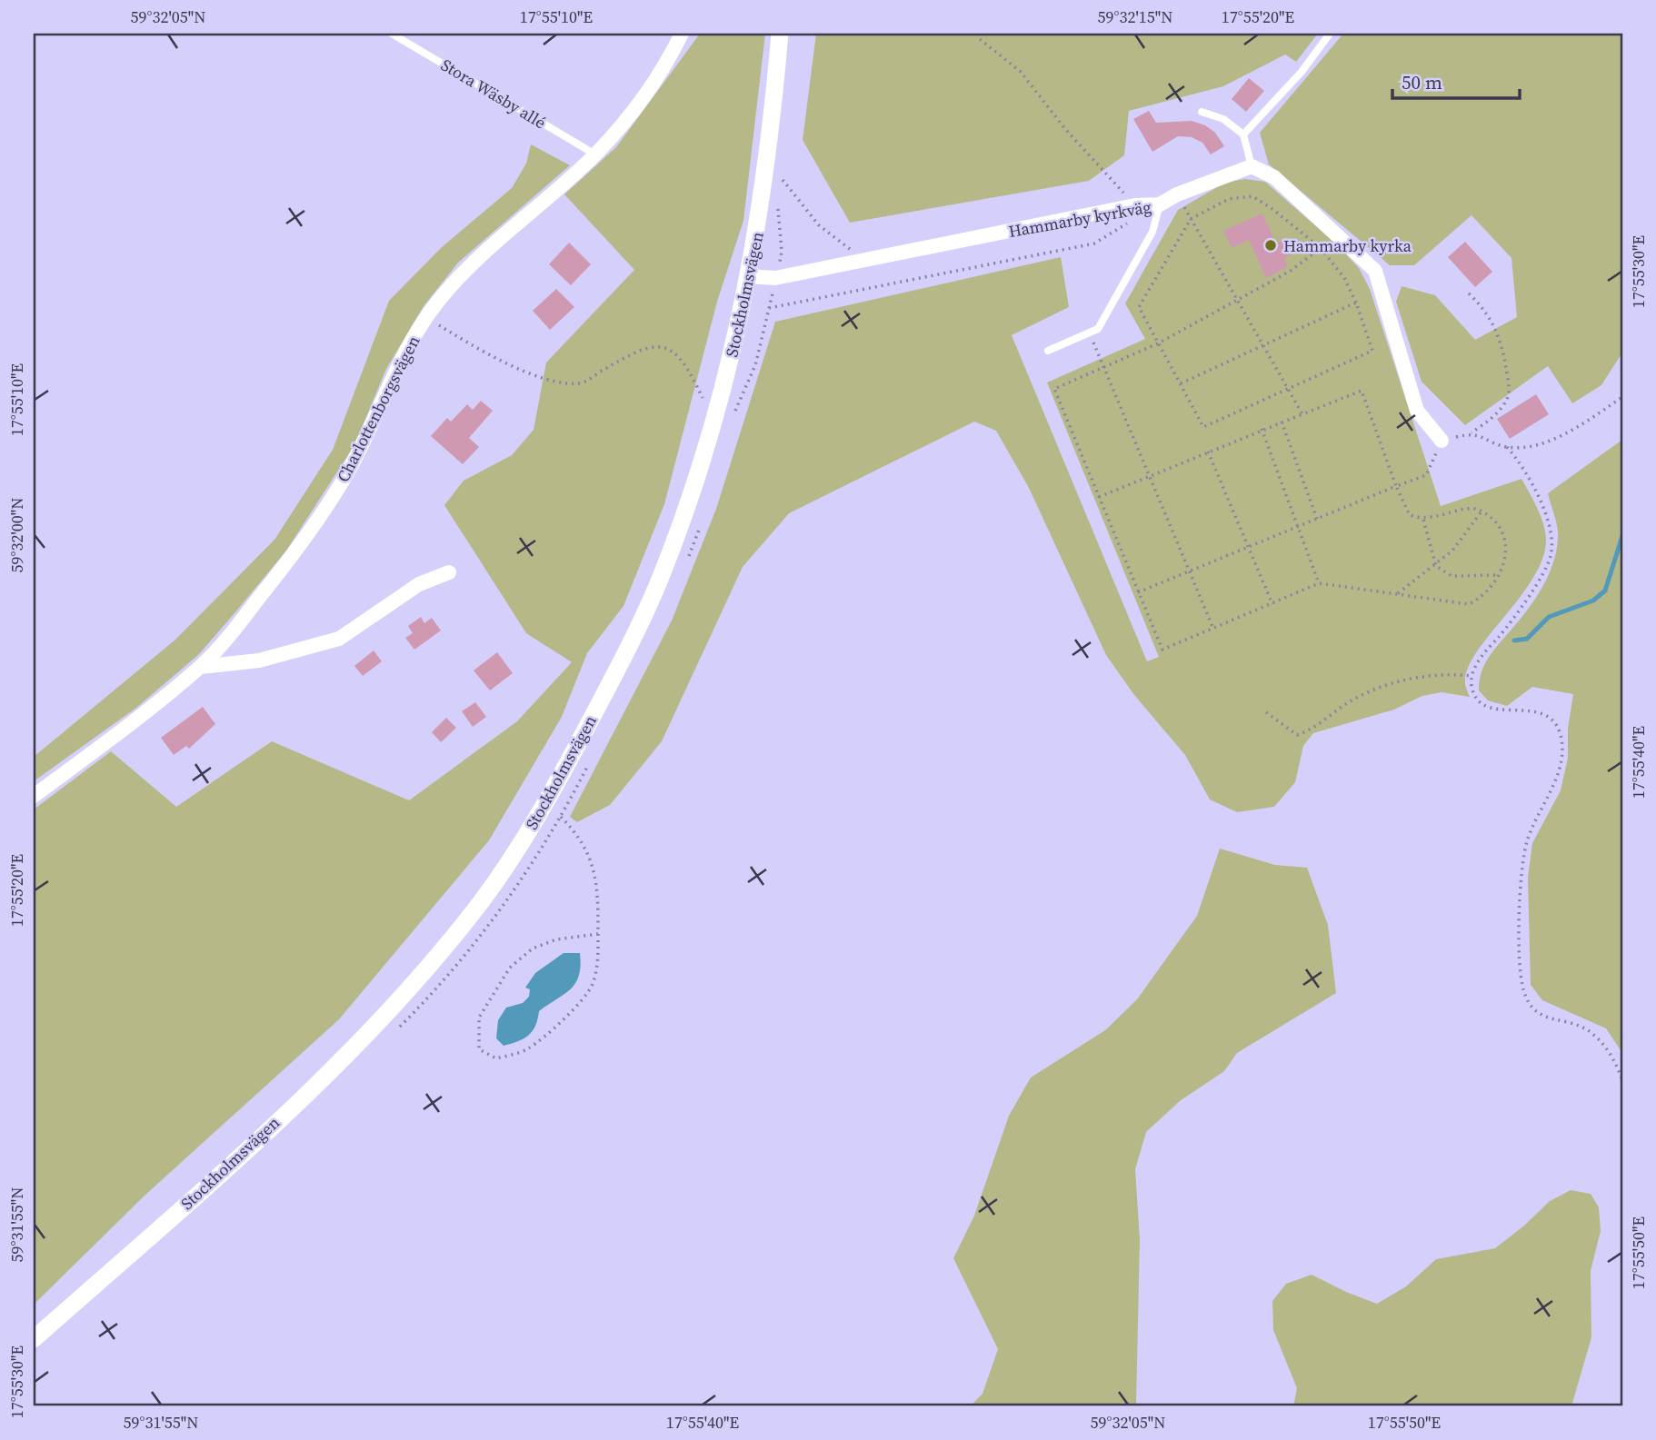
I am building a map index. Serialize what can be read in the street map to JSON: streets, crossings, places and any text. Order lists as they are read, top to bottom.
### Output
{
  "streets": {
    "street": ["Hammarby kyrkväg", "Stockholmsvägen", "Charlottenborgsvägen"],
    "lane": ["Stora Wäsby allé"]
  },
  "crossings": [
    ["Stora Wäsby allé", "Charlottenborgsvägen"],
    ["Hammarby kyrkväg", "Stockholmsvägen"]
  ],
  "places": ["Hammarby kyrka"],
  "scale_bar": "50 m",
  "coordinates": [
    "59°32'05\"N",
    "17°55'10\"E",
    "59°32'15\"N",
    "17°55'20\"E",
    "17°55'30\"E",
    "59°32'00\"N",
    "17°55'40\"E",
    "59°31'55\"N",
    "17°55'50\"E"
  ]
}
